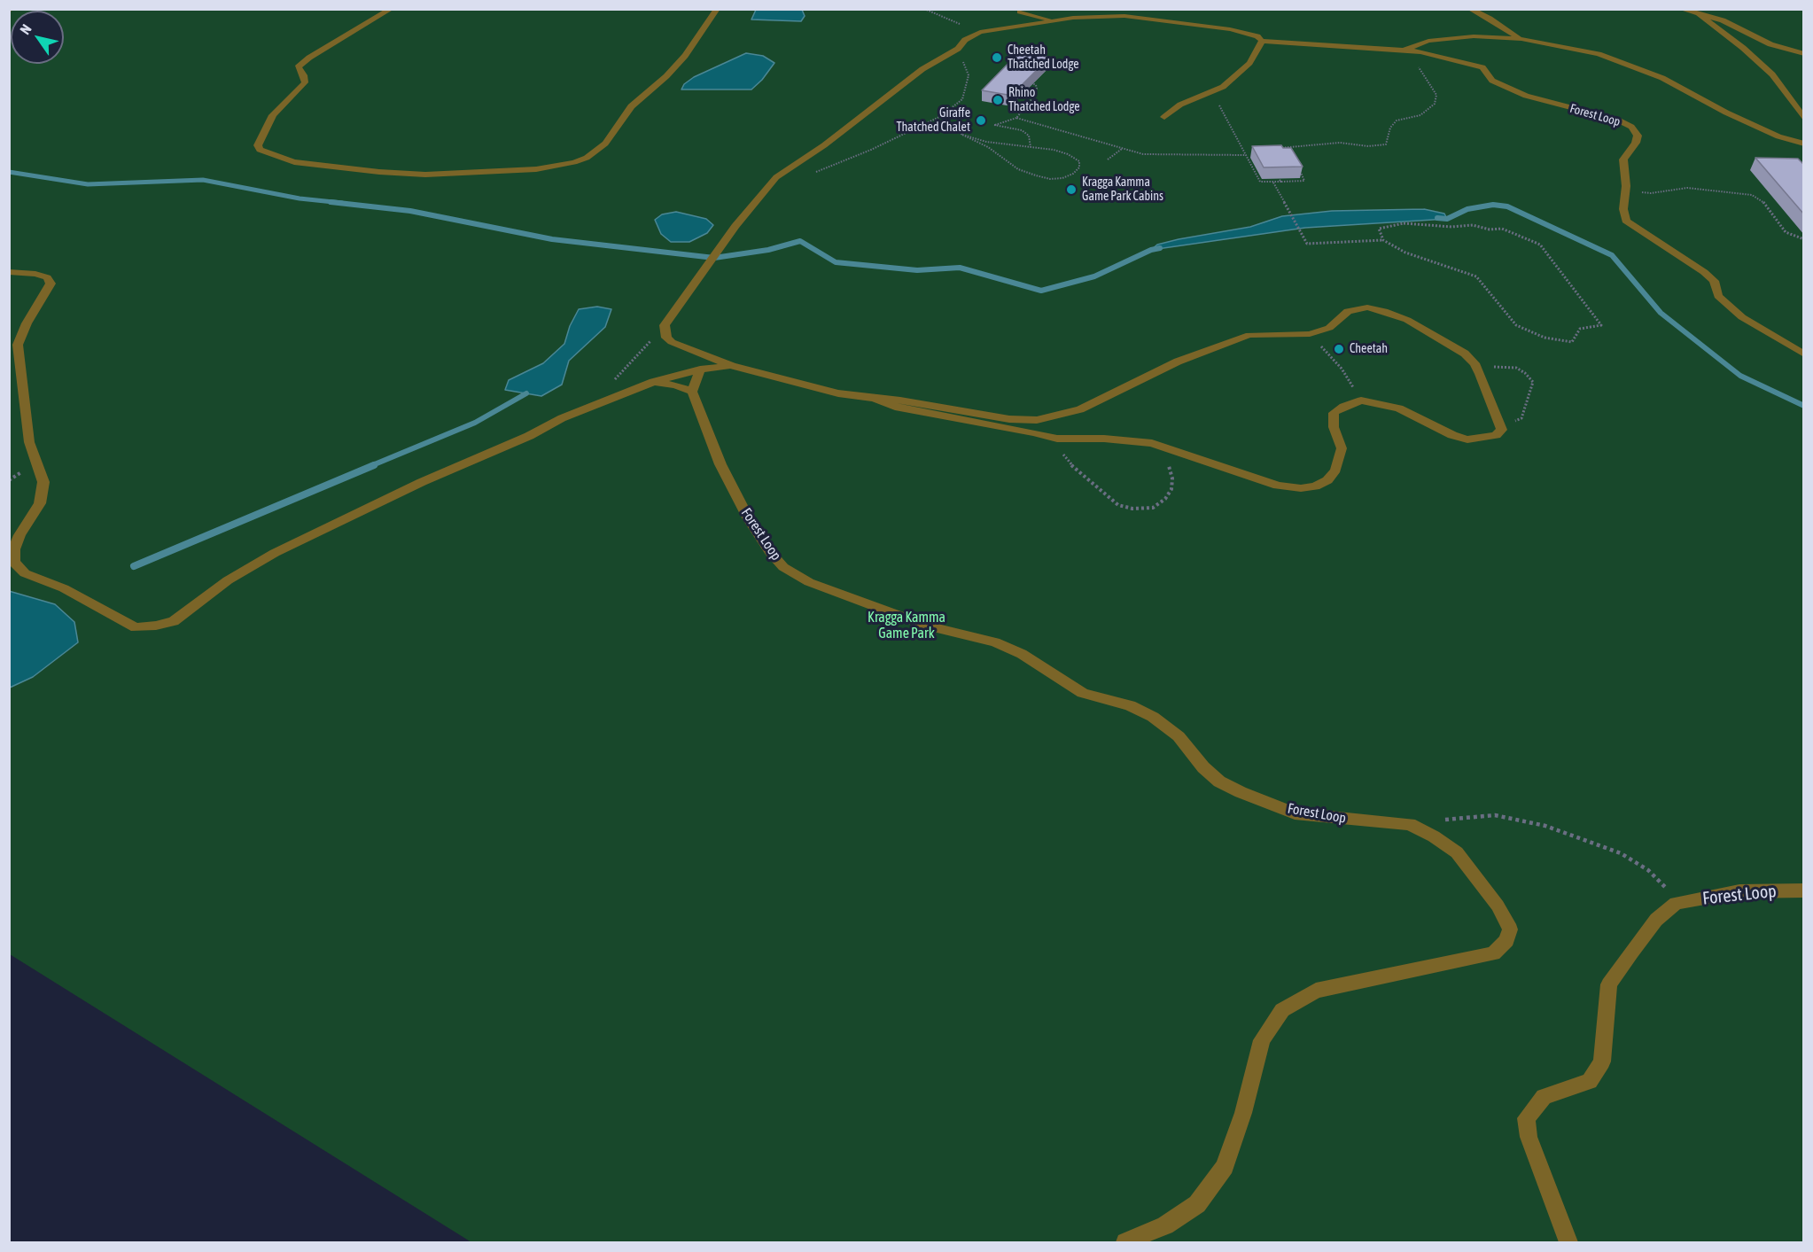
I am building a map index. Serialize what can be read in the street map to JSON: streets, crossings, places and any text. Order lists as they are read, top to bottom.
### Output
{
  "streets": {
    "lane": ["Forest Loop"]
  },
  "parks": ["Kragga Kamma Game Park"],
  "places": [
    "Cheetah Thatched Lodge",
    "Rhino Thatched Lodge",
    "Giraffe Thatched Chalet",
    "Kragga Kamma Game Park Cabins",
    "Cheetah"
  ],
  "north": "top left"
}
